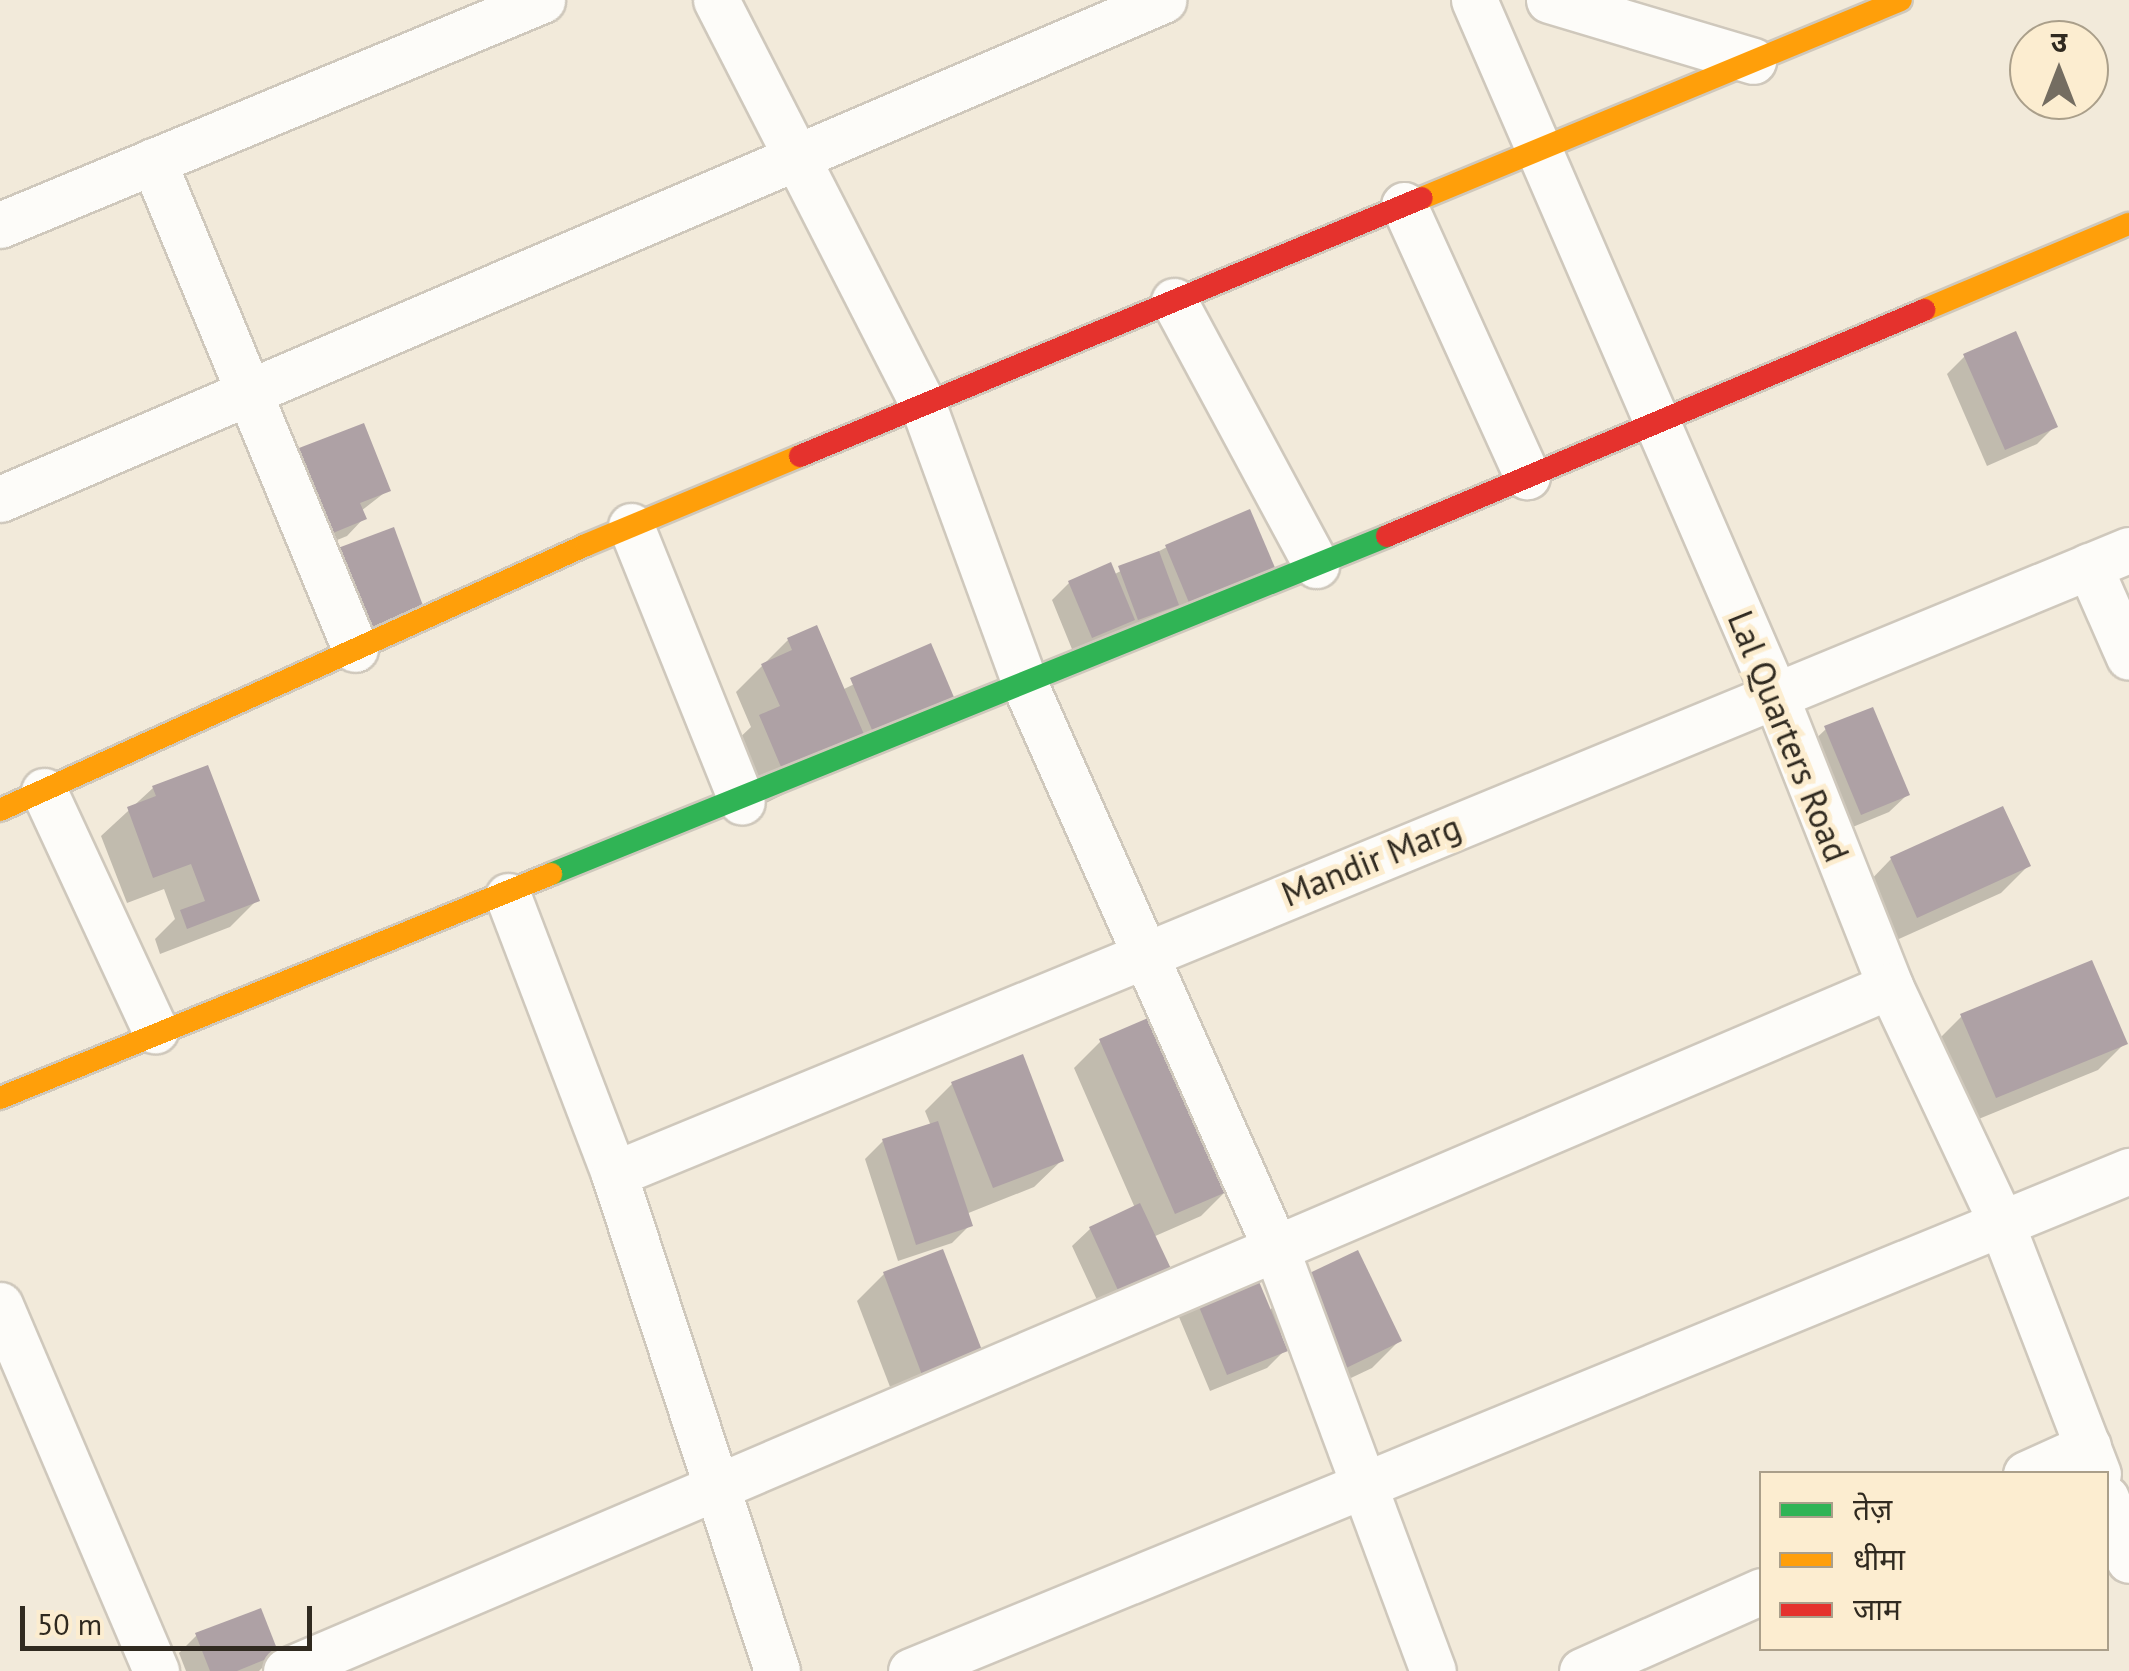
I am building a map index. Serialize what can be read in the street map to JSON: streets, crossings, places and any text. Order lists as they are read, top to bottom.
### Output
{
  "streets": {
    "street": ["Lal Quarters Road", "Mandir Marg"]
  },
  "crossings": [
    ["Lal Quarters Road", "Mandir Marg"]
  ],
  "legend": ["तेज़", "धीमा", "जाम"],
  "scale_bar": "50 m",
  "north": "top"
}
